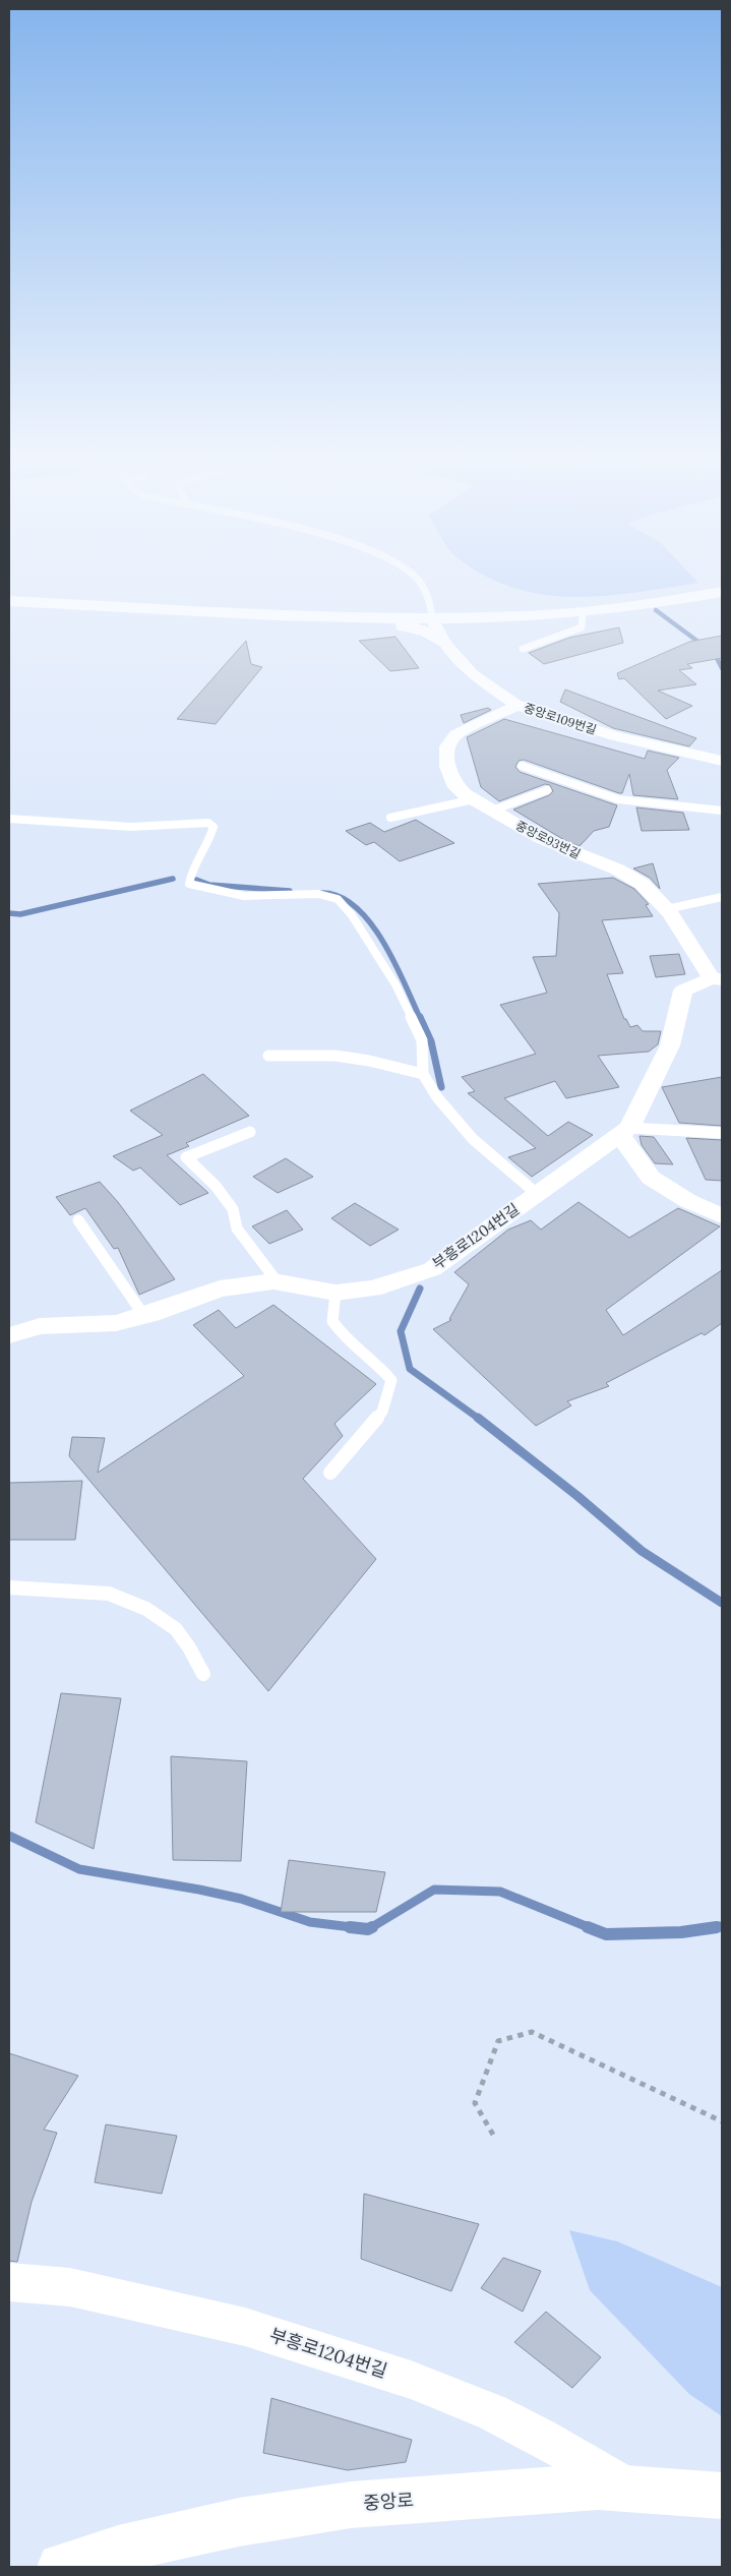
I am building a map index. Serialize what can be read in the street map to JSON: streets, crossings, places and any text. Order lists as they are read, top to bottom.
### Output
{
  "streets": {
    "street": [
      "중앙로109번길",
      "중앙로93번길",
      "부흥로1204번길",
      "중앙로"
    ]
  },
  "crossings": [
    ["중앙로109번길", "중앙로93번길"],
    ["중앙로93번길", "부흥로1204번길"],
    ["부흥로1204번길", "중앙로"]
  ]
}
